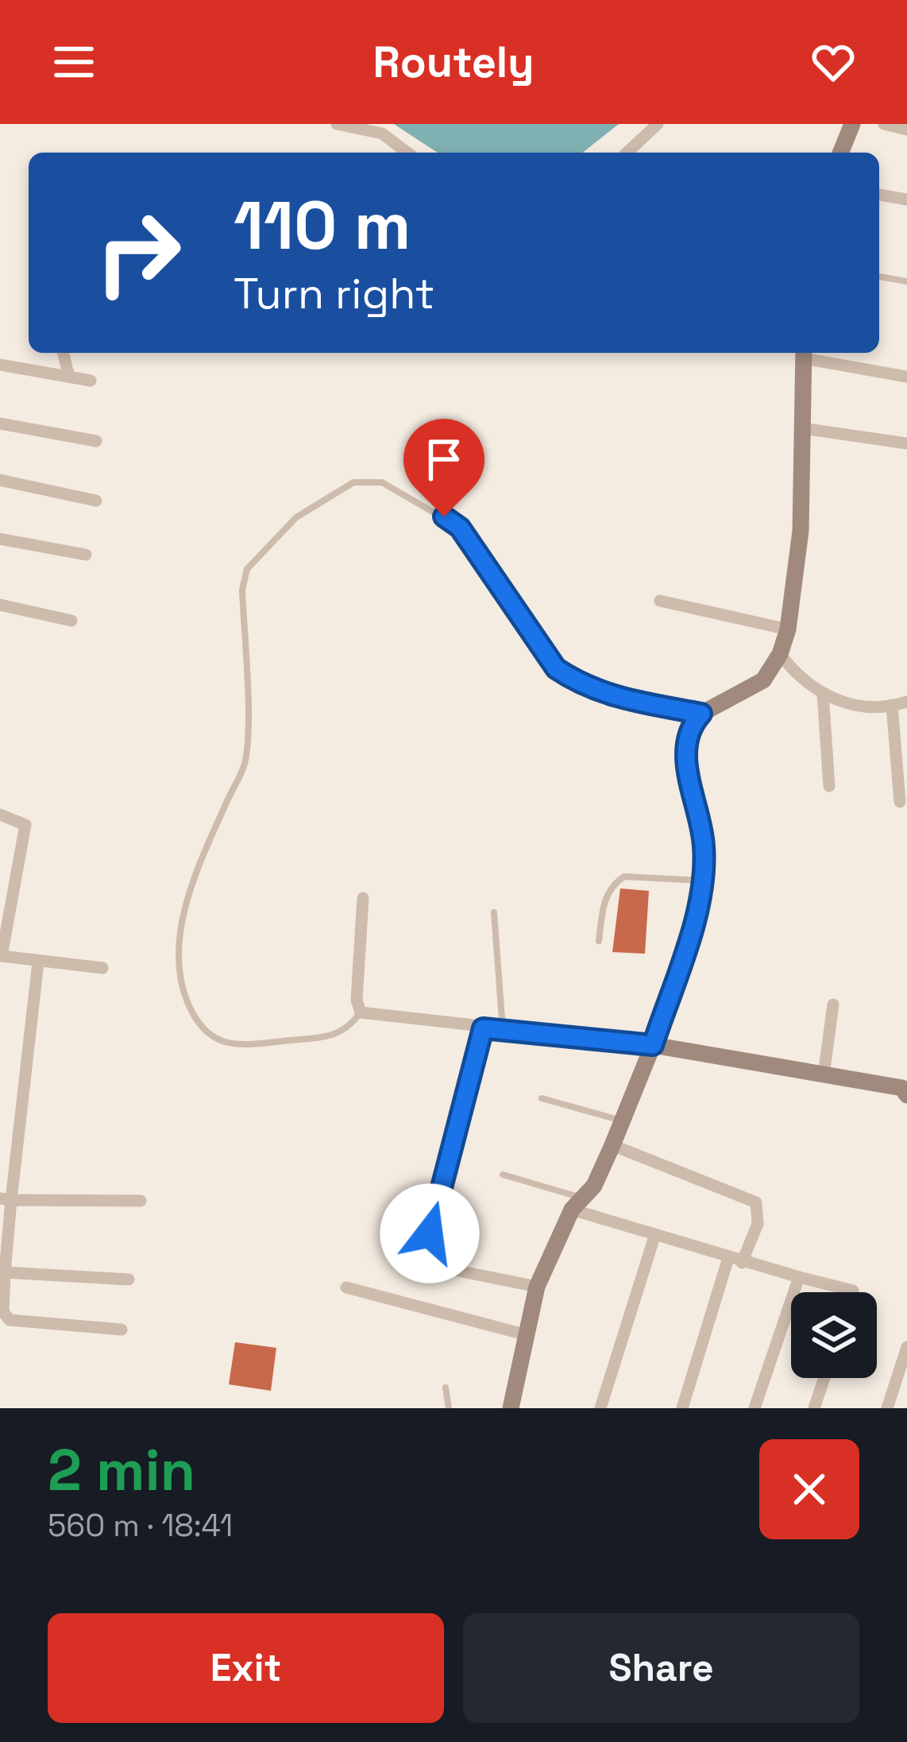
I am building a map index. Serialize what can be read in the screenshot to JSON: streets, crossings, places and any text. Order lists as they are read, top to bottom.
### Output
{
  "page": {
    "header": "Routely",
    "turn": ["110 m", "Turn right"],
    "heading": ["2 min", "560 m · 18:41"],
    "buttons": ["Exit", "Share"]
  }
}
